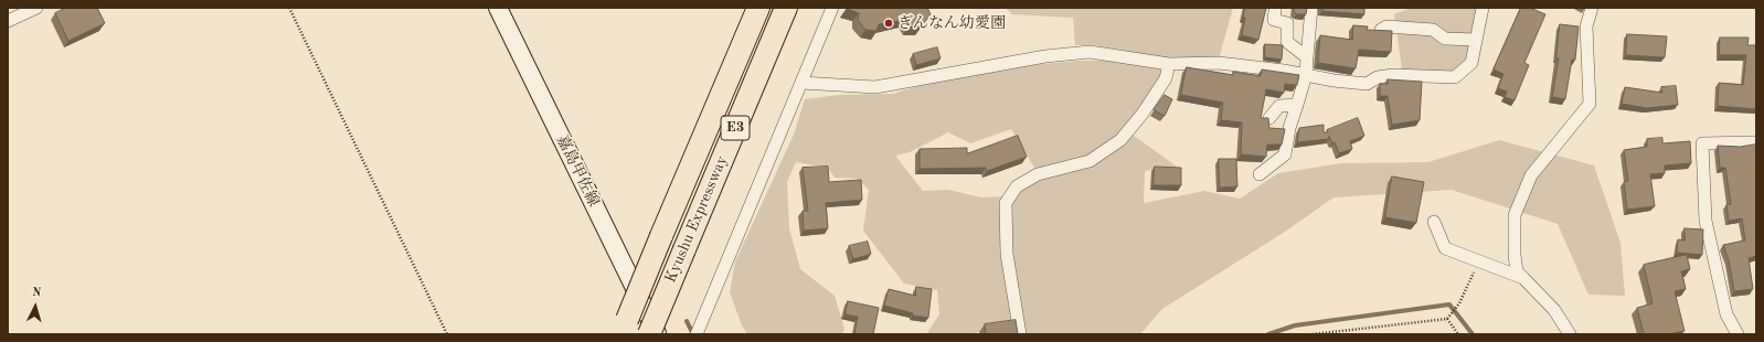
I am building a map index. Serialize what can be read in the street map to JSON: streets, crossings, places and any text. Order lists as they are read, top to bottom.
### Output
{
  "streets": {
    "highway": ["E3", "Kyushu Expressway"],
    "main road": ["嘉島甲佐線"]
  },
  "places": ["ぎんなん幼愛園"],
  "north": "top"
}
